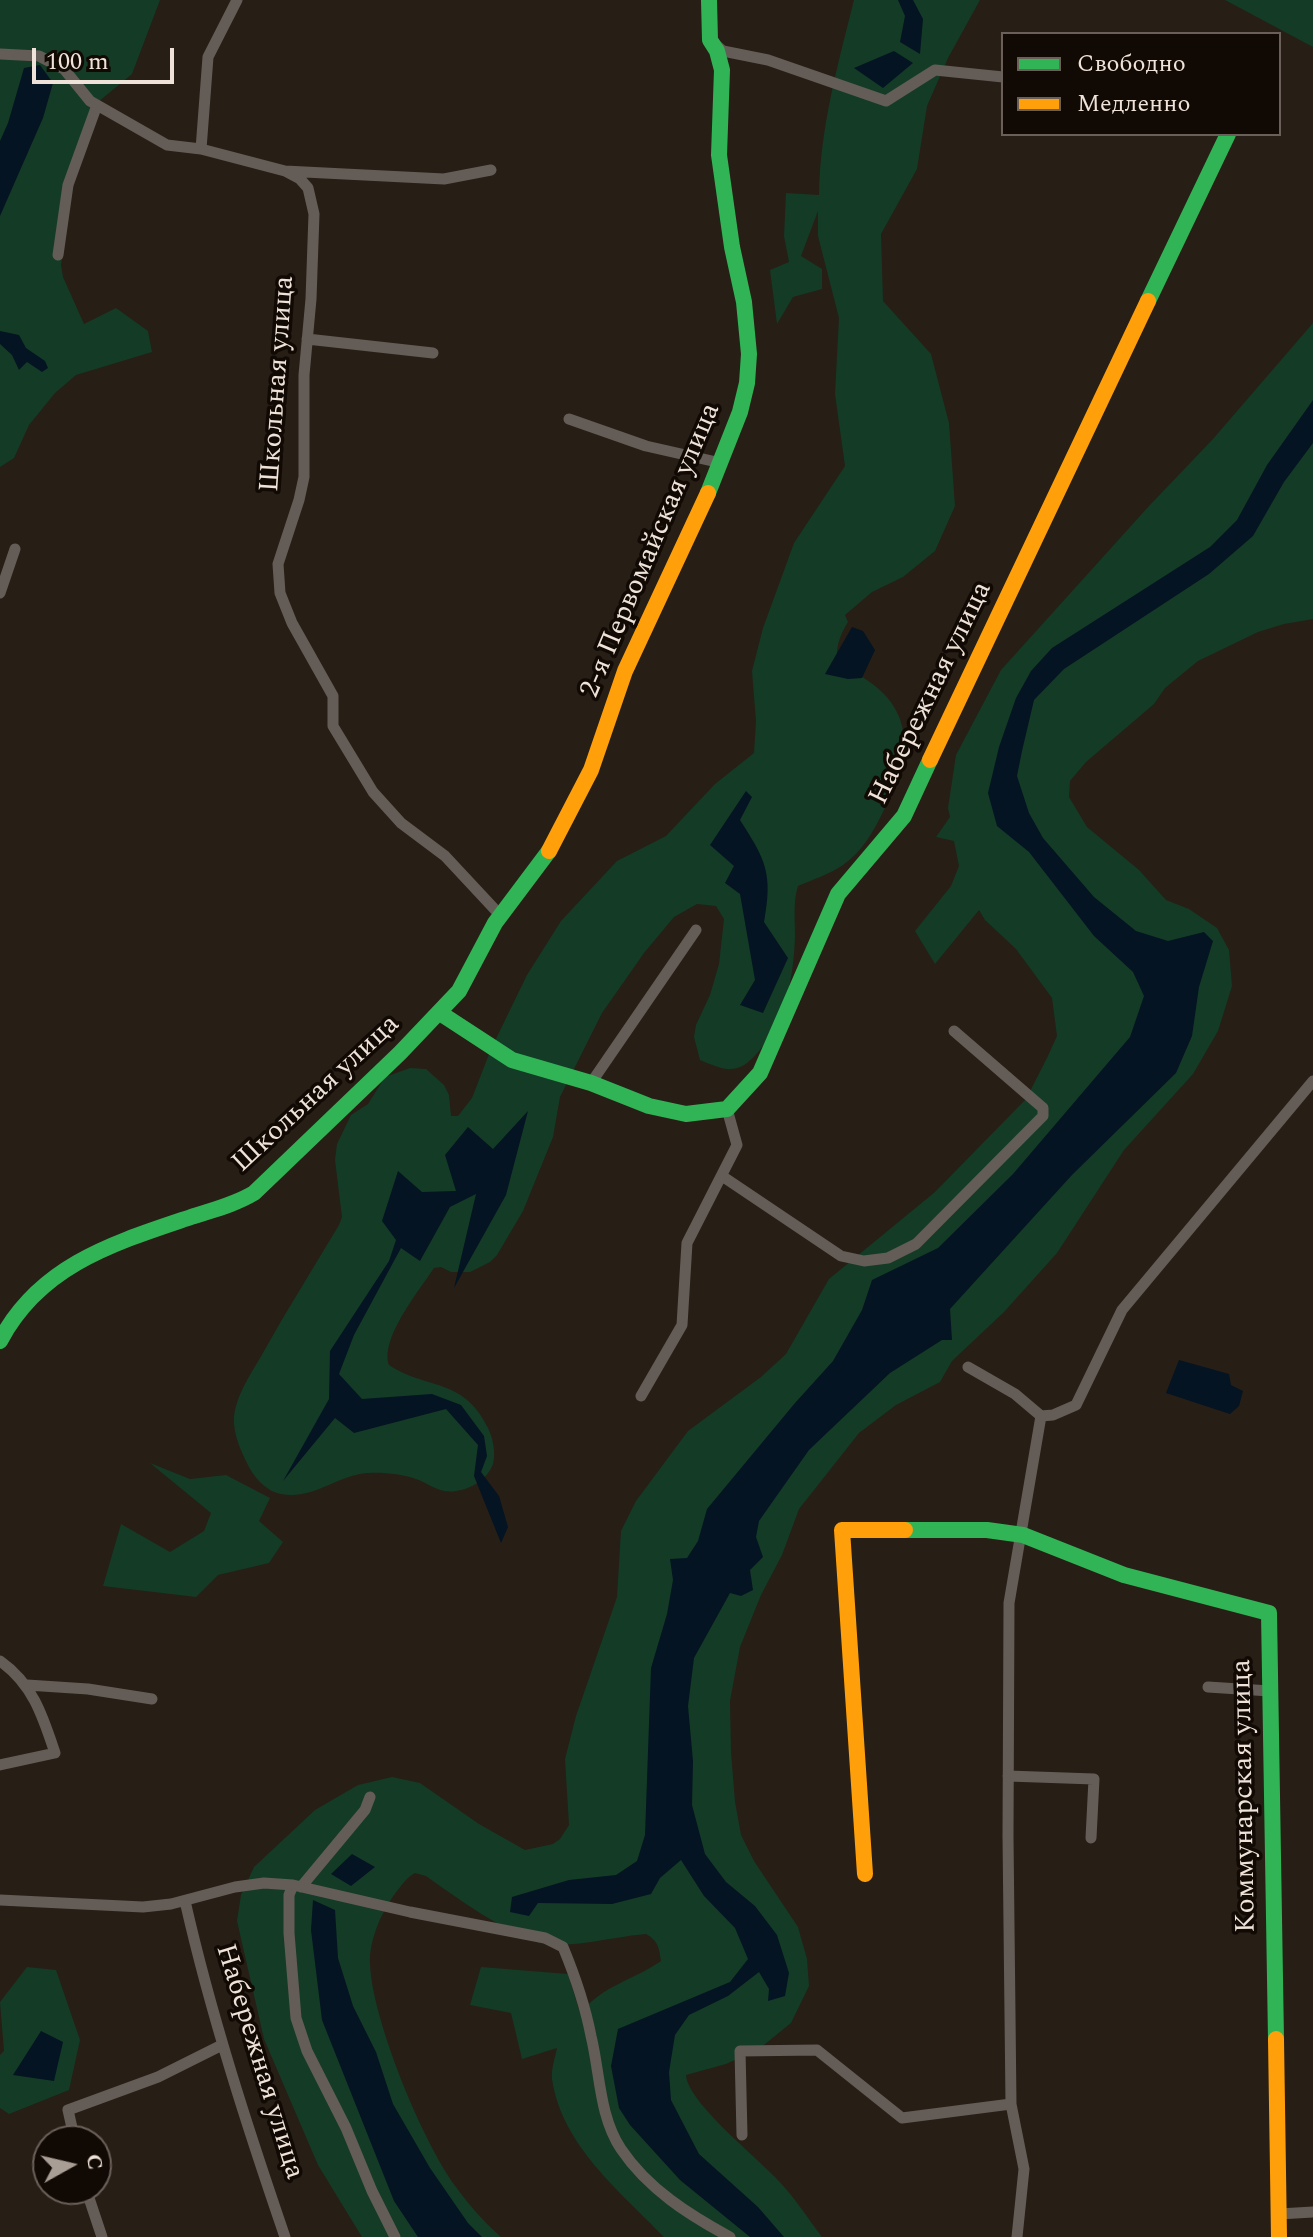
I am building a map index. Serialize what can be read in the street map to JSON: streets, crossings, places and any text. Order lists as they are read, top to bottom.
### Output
{
  "streets": {
    "street": [
      "Школьная улица",
      "2-я Первомайская улица",
      "Набережная улица",
      "Коммунарская улица"
    ]
  },
  "crossings": [
    ["Школьная улица", "2-я Первомайская улица"]
  ],
  "legend": ["Свободно", "Медленно"],
  "scale_bar": "100 m",
  "north": "right"
}
